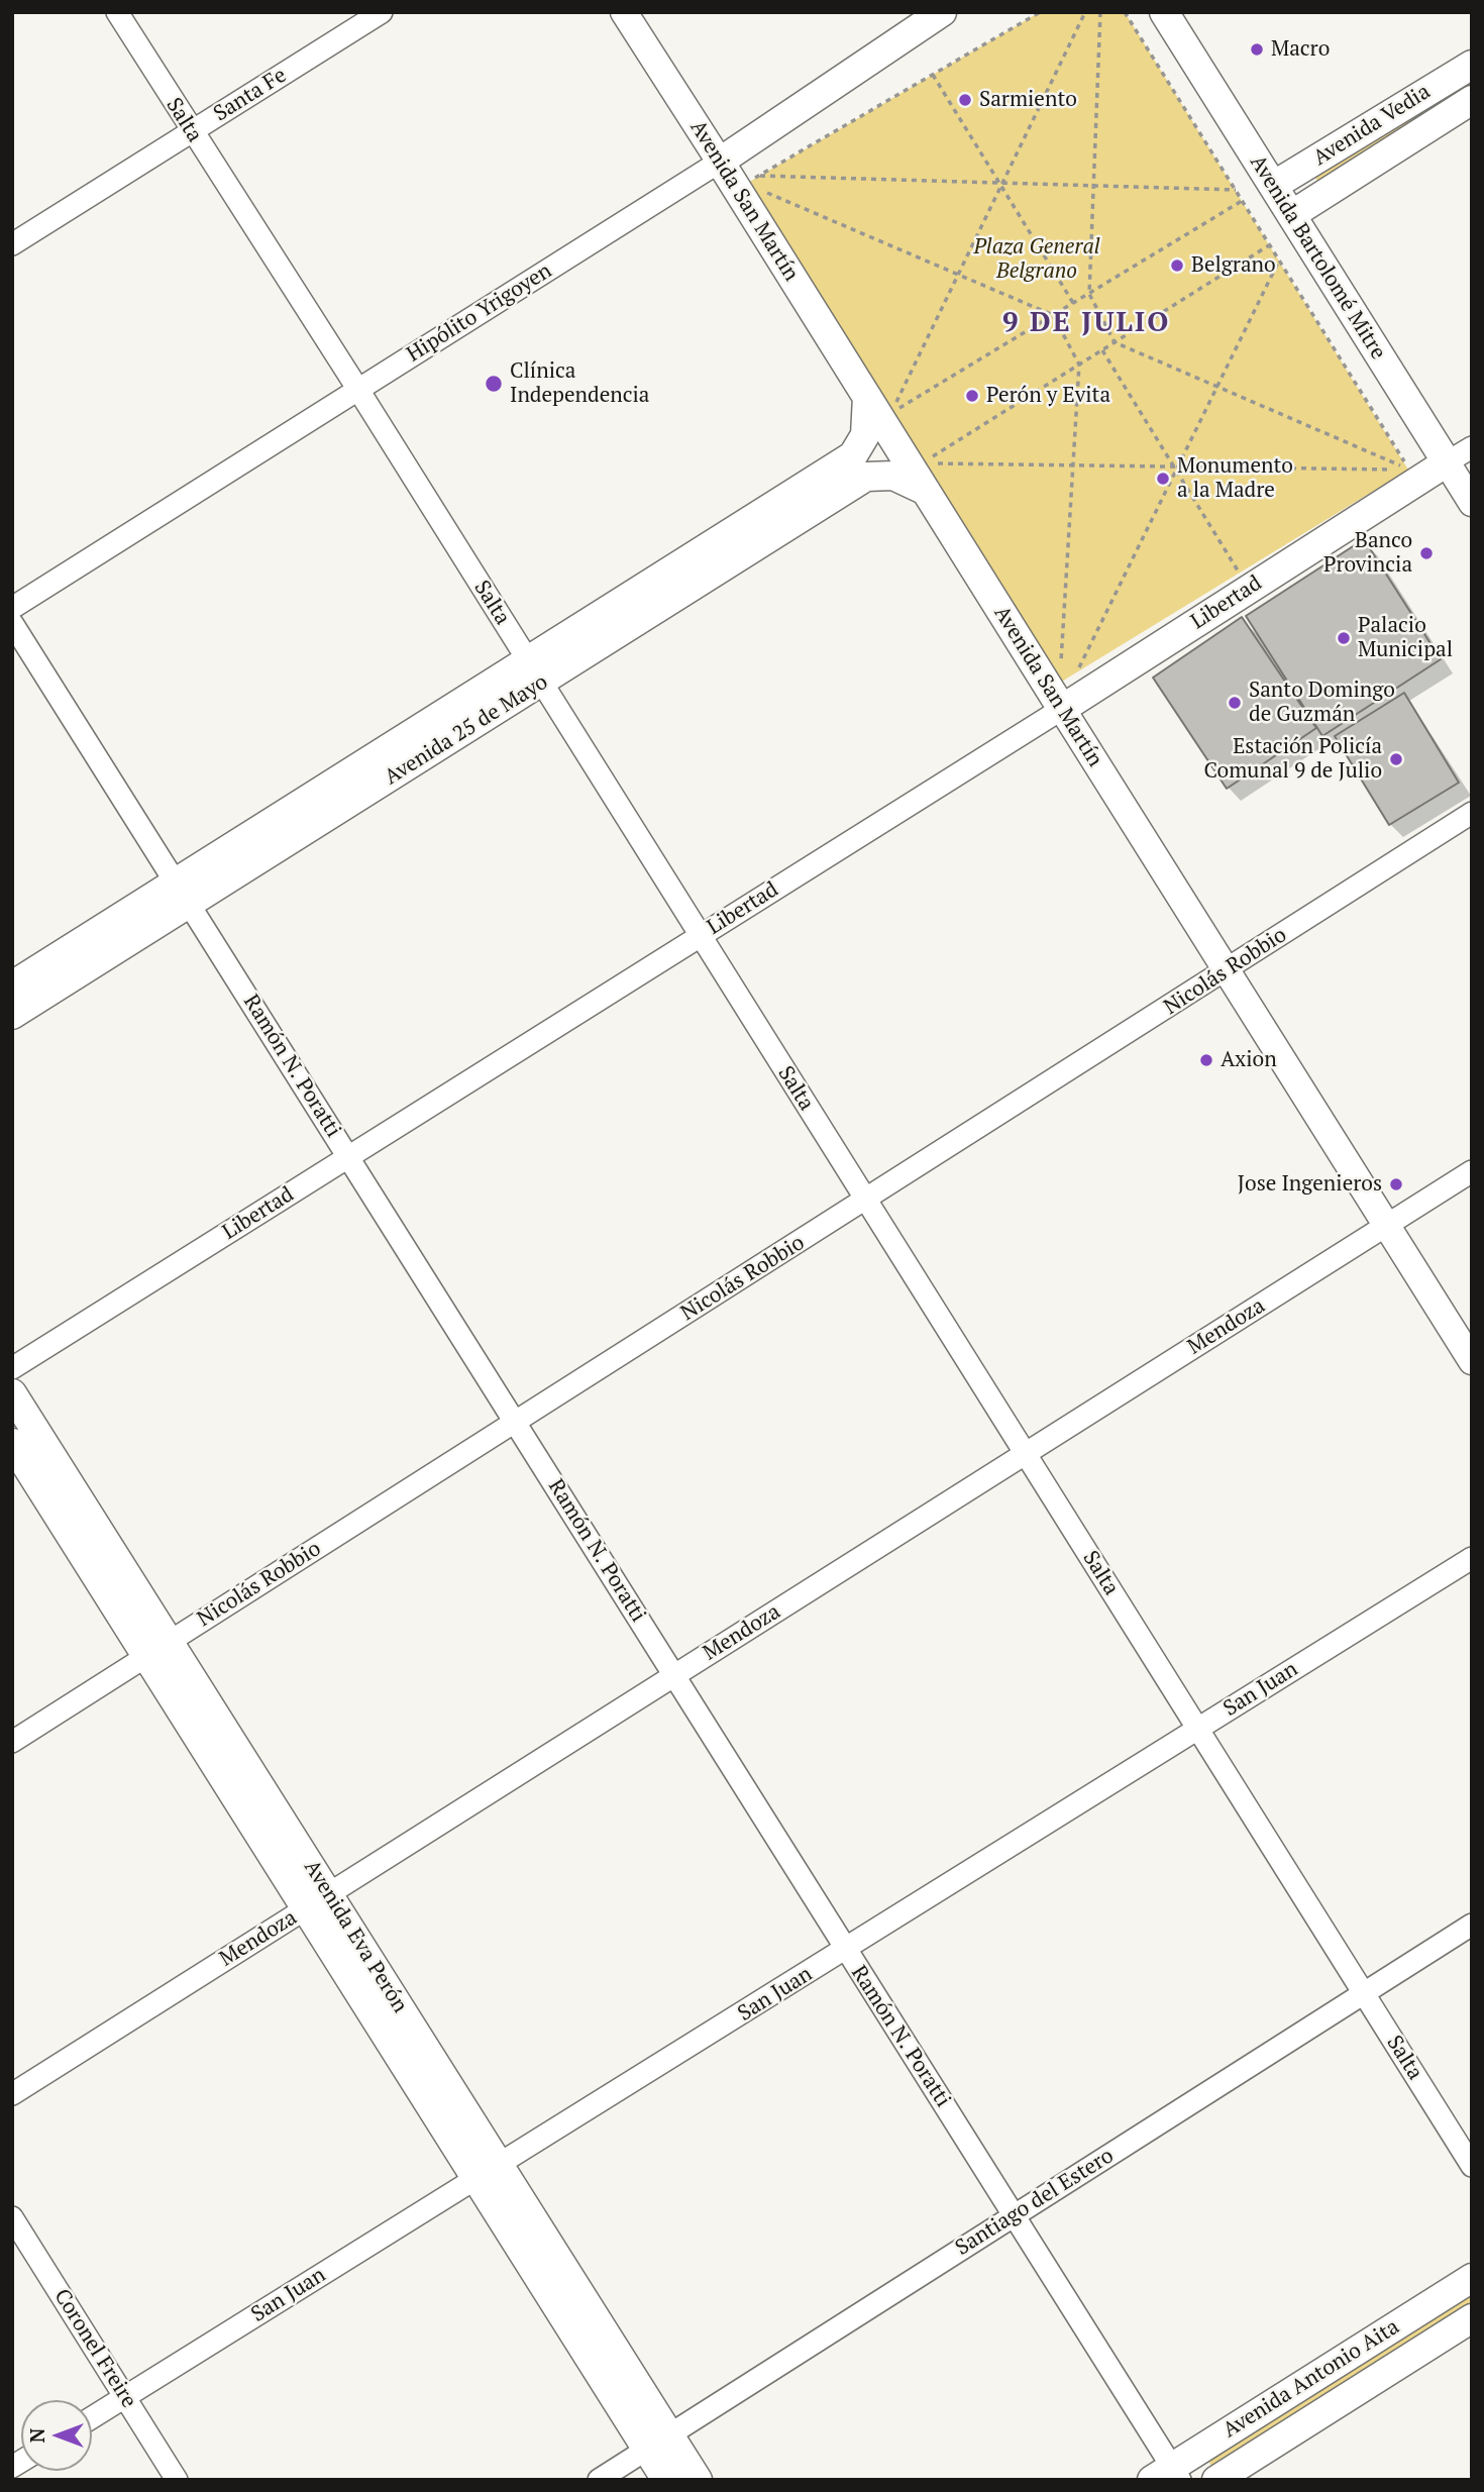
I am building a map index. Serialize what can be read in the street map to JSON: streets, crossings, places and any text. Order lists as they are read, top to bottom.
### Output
{
  "streets": {
    "main road": [
      "Avenida Vedia",
      "Avenida San Martín",
      "Avenida Bartolomé Mitre",
      "Hipólito Yrigoyen",
      "Libertad",
      "Avenida 25 de Mayo",
      "Avenida Eva Perón",
      "Avenida Antonio Aita"
    ],
    "street": [
      "Santa Fe",
      "Salta",
      "Nicolás Robbio",
      "Ramón N. Poratti",
      "Mendoza",
      "San Juan",
      "Santiago del Estero",
      "Coronel Freire"
    ]
  },
  "crossings": [
    ["Santa Fe", "Salta"],
    ["Salta", "Hipólito Yrigoyen"],
    ["Salta", "Libertad"],
    ["Salta", "Avenida 25 de Mayo"],
    ["Salta", "Nicolás Robbio"],
    ["Salta", "Mendoza"],
    ["Salta", "San Juan"],
    ["Salta", "Santiago del Estero"],
    ["Avenida Vedia", "Avenida Bartolomé Mitre"],
    ["Avenida San Martín", "Hipólito Yrigoyen"],
    ["Avenida San Martín", "Libertad"],
    ["Avenida San Martín", "Avenida 25 de Mayo"],
    ["Avenida San Martín", "Nicolás Robbio"],
    ["Avenida San Martín", "Mendoza"],
    ["Avenida Bartolomé Mitre", "Libertad"],
    ["Libertad", "Ramón N. Poratti"],
    ["Avenida 25 de Mayo", "Ramón N. Poratti"],
    ["Nicolás Robbio", "Ramón N. Poratti"],
    ["Nicolás Robbio", "Avenida Eva Perón"],
    ["Ramón N. Poratti", "Mendoza"],
    ["Ramón N. Poratti", "San Juan"],
    ["Ramón N. Poratti", "Santiago del Estero"],
    ["Ramón N. Poratti", "Avenida Antonio Aita"],
    ["Mendoza", "Avenida Eva Perón"],
    ["San Juan", "Avenida Eva Perón"],
    ["San Juan", "Coronel Freire"],
    ["Avenida Eva Perón", "Santiago del Estero"]
  ],
  "districts": ["9 DE JULIO"],
  "parks": ["Plaza General Belgrano"],
  "places": [
    "Macro",
    "Sarmiento",
    "Belgrano",
    "Clínica Independencia",
    "Perón y Evita",
    "Monumento a la Madre",
    "Banco Provincia",
    "Palacio Municipal",
    "Santo Domingo de Guzmán",
    "Estación Policía Comunal 9 de Julio",
    "Axion",
    "Jose Ingenieros"
  ],
  "north": "left"
}
